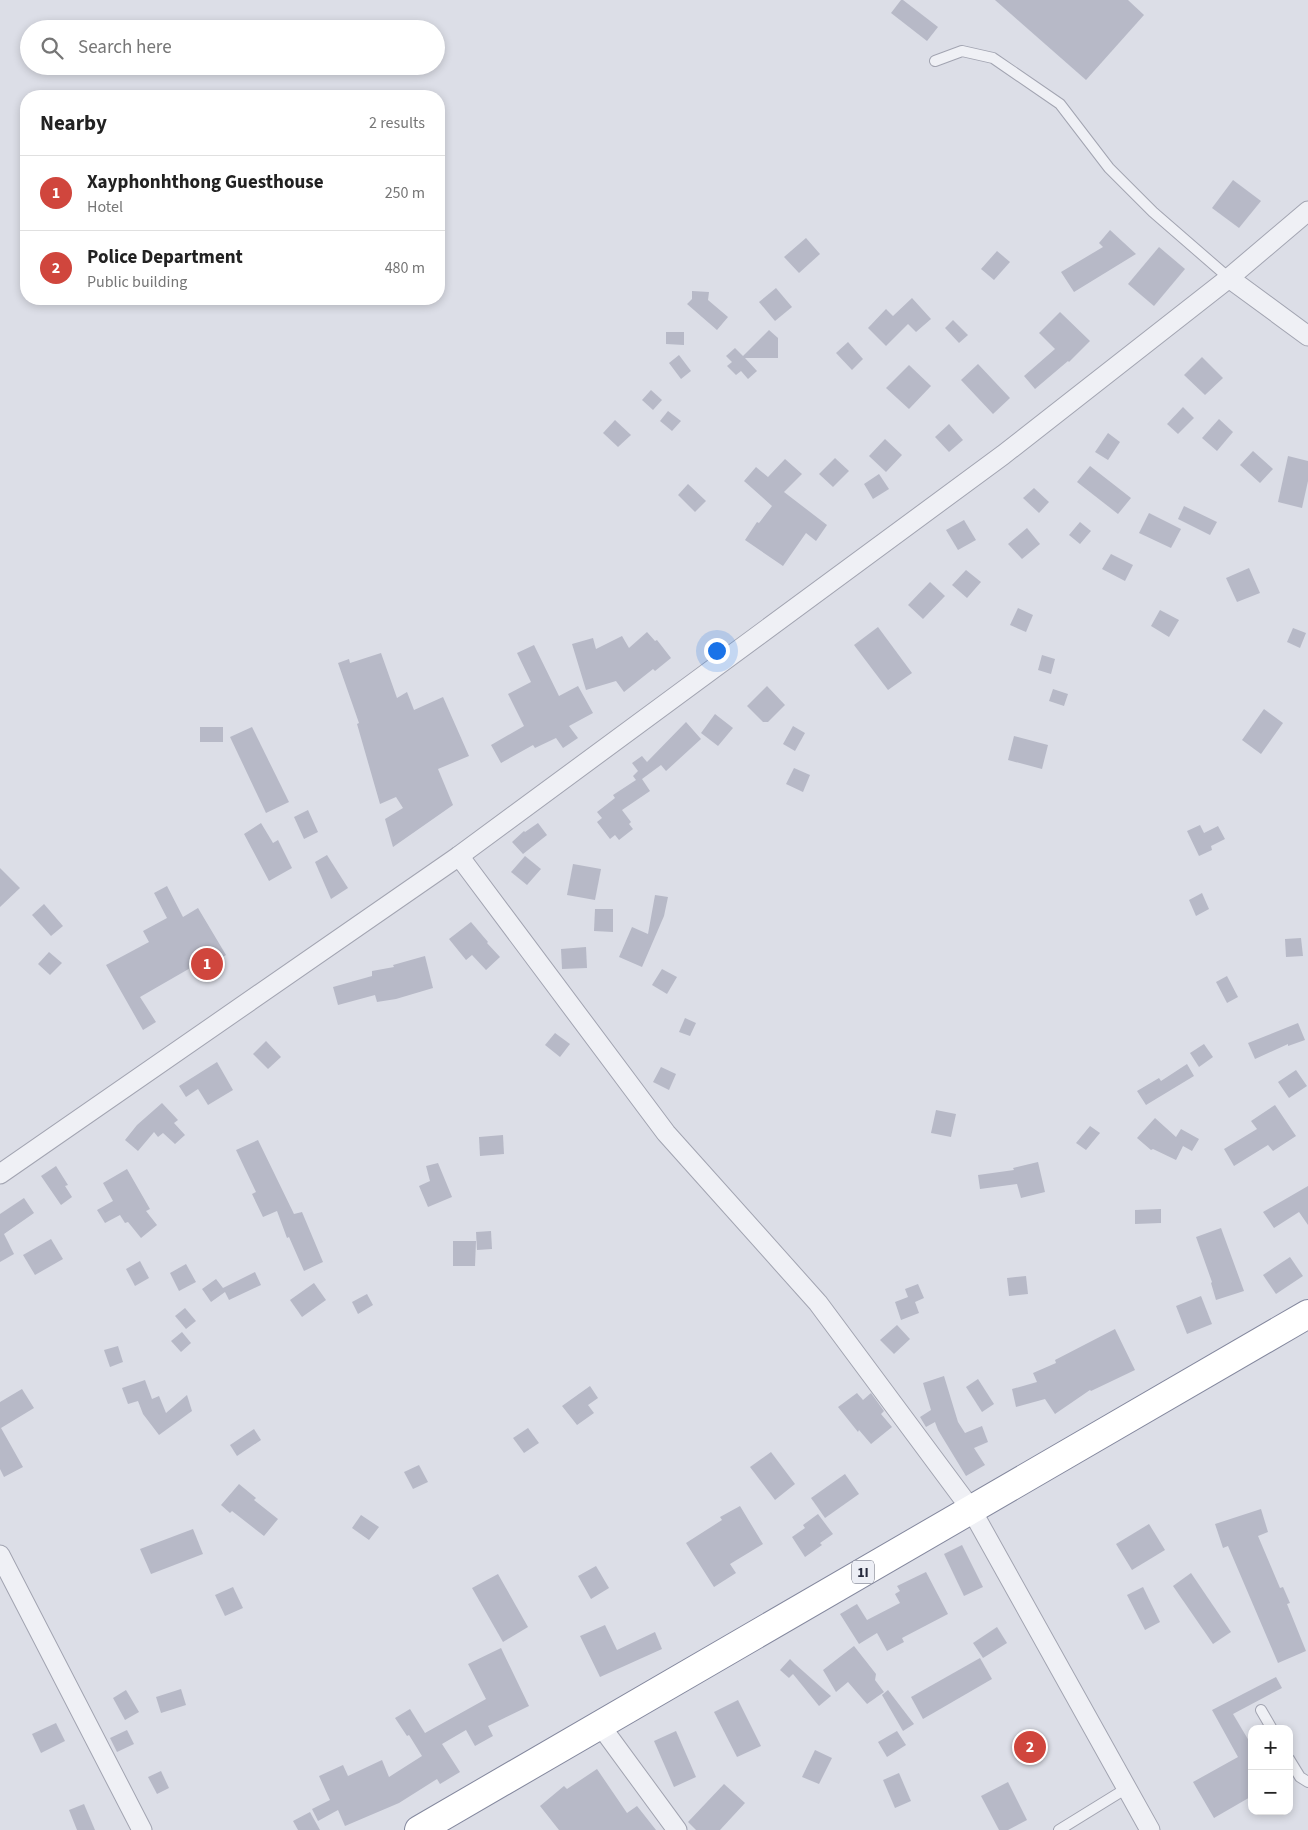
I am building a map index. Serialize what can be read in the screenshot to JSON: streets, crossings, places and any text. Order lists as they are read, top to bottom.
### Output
{
  "streets": {
    "highway": ["1I"]
  },
  "page": {
    "search": "Search here",
    "heading": ["Nearby", "2 results"],
    "list": [
      {
        "mark": "1",
        "name": "Xayphonhthong Guesthouse",
        "note": "Hotel",
        "value": "250 m"
      },
      {
        "mark": "2",
        "name": "Police Department",
        "note": "Public building",
        "value": "480 m"
      }
    ],
    "pins": ["1", "2"],
    "map_buttons": ["+", "−"]
  }
}
